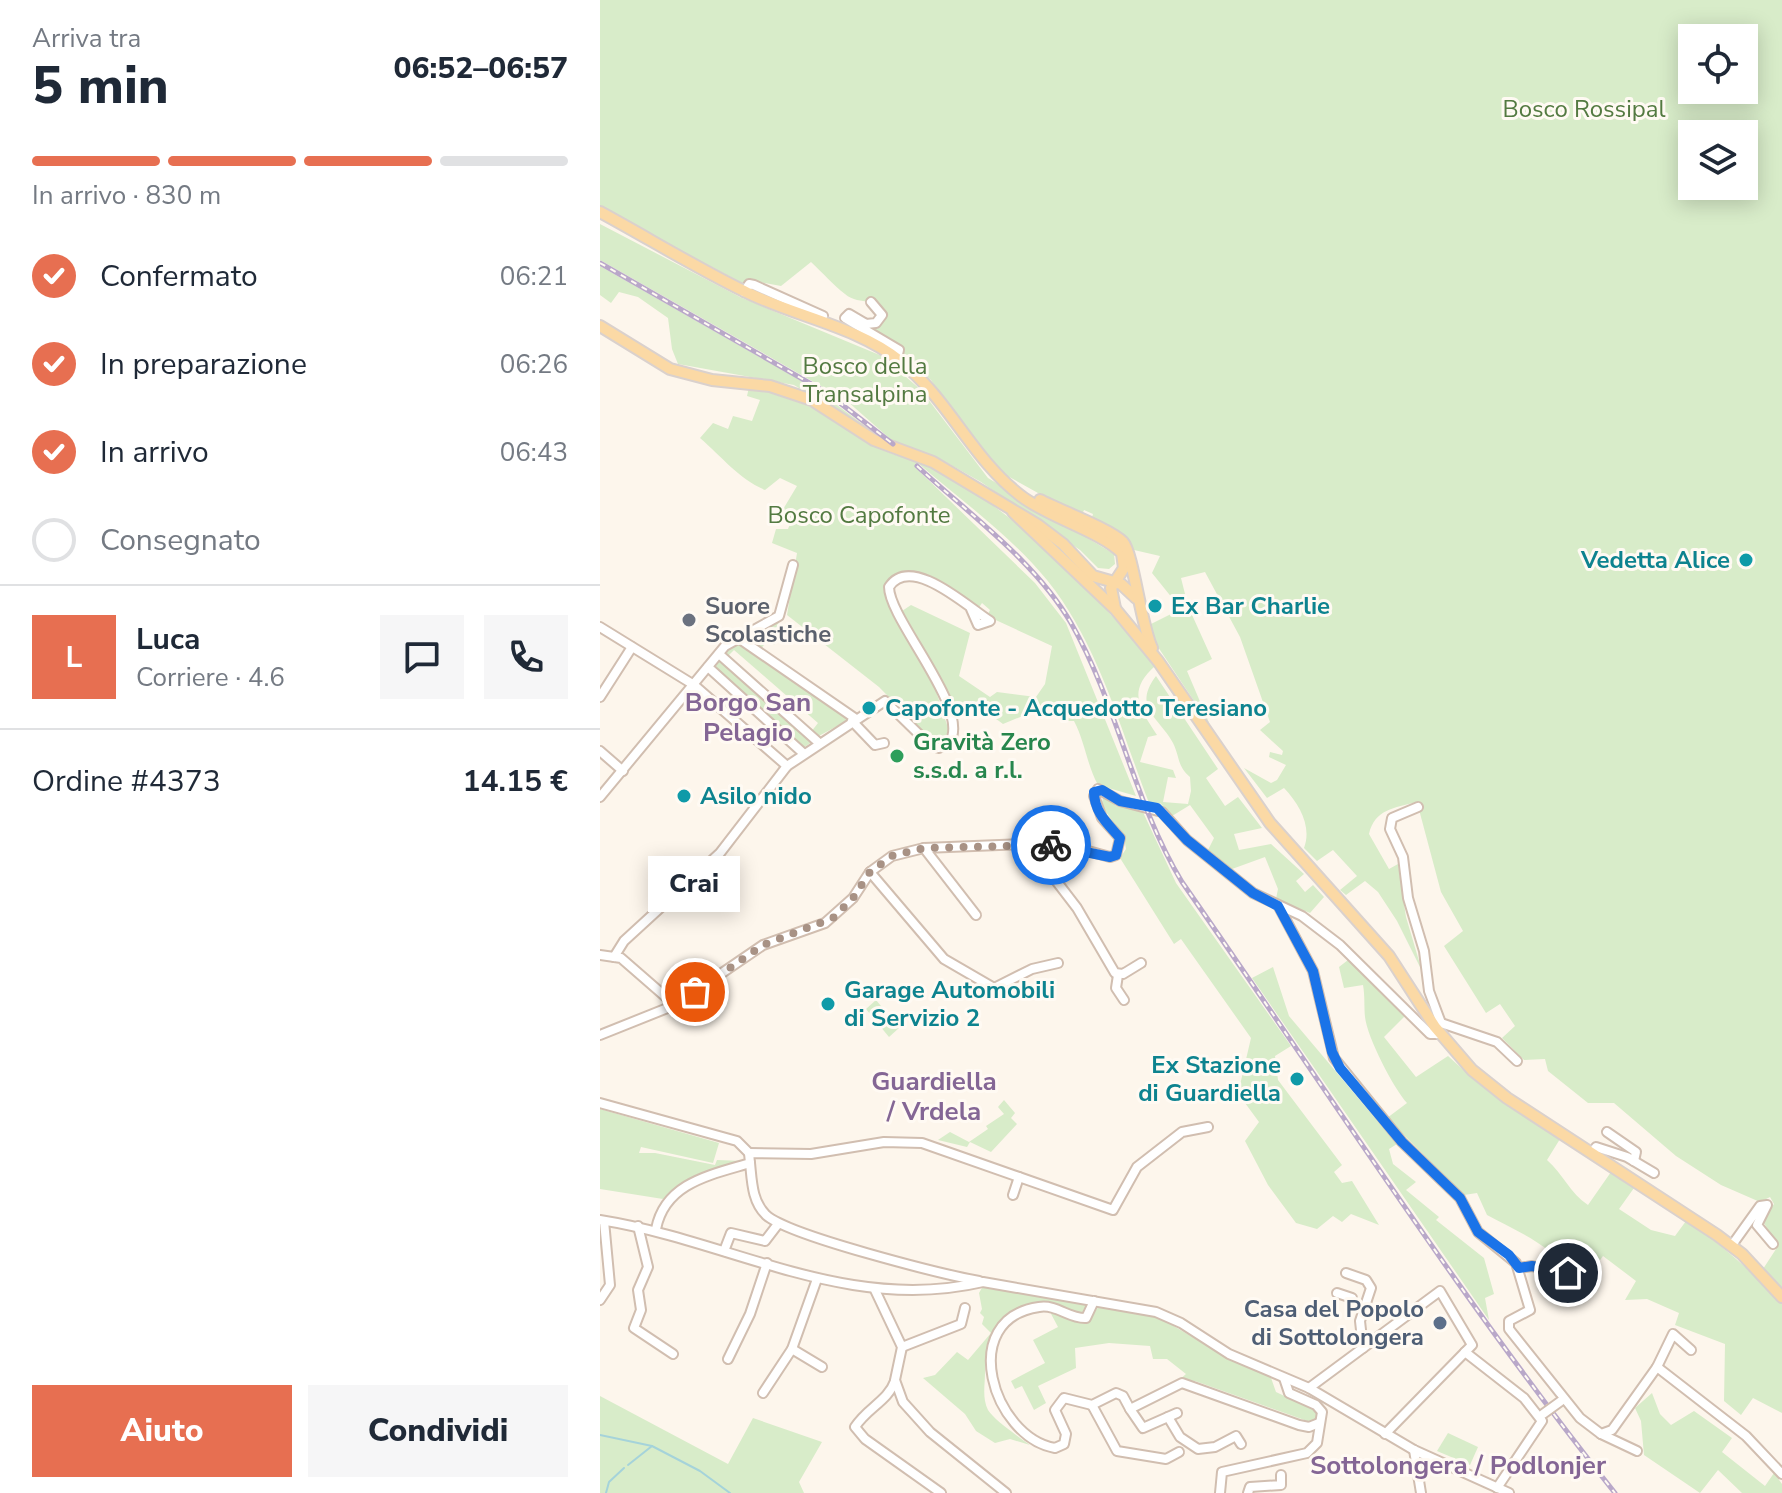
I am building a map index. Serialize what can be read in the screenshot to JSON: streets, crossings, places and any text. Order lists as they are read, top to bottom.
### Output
{
  "districts": ["Borgo San Pelagio", "Guardiella / Vrdela", "Sottolongera / Podlonjer"],
  "parks": ["Bosco Rossipal", "Bosco della Transalpina", "Bosco Capofonte"],
  "places": [
    "Vedetta Alice",
    "Ex Bar Charlie",
    "Suore Scolastiche",
    "Capofonte - Acquedotto Teresiano",
    "Gravità Zero s.s.d. a r.l.",
    "Asilo nido",
    "Crai",
    "Garage Automobili di Servizio 2",
    "Ex Stazione di Guardiella",
    "Casa del Popolo di Sottolongera"
  ],
  "page": {
    "heading": ["5 min", "Arriva tra", "06:52–06:57"],
    "panel": [
      "Luca",
      "Corriere · 4.6",
      "Ordine #4373",
      "14.15 €"
    ],
    "bar": "In arrivo · 830 m",
    "list": [
      ["Confermato", "06:21"],
      ["In preparazione", "06:26"],
      ["In arrivo", "06:43"],
      "Consegnato"
    ],
    "round": "L",
    "bubble": "Crai",
    "buttons": ["Aiuto", "Condividi"]
  }
}
